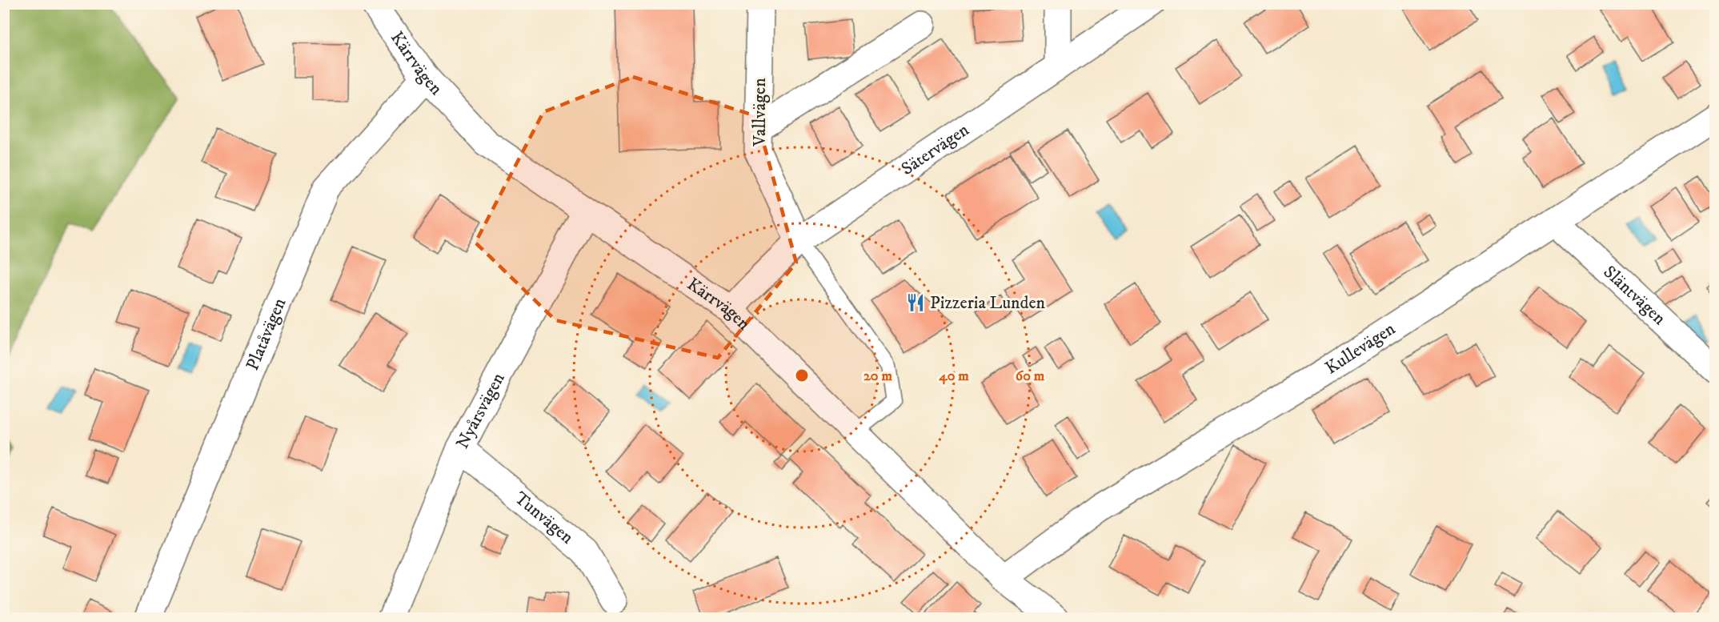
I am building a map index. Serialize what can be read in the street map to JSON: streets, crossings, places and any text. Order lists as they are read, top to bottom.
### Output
{
  "streets": {
    "street": [
      "Kärrvägen",
      "Vallvägen",
      "Sätervägen",
      "Släntvägen",
      "Platåvägen",
      "Kullevägen",
      "Nyårsvägen",
      "Tunvägen"
    ]
  },
  "crossings": [
    ["Kärrvägen", "Sätervägen"],
    ["Kärrvägen", "Platåvägen"],
    ["Kärrvägen", "Kullevägen"],
    ["Kärrvägen", "Nyårsvägen"],
    ["Vallvägen", "Sätervägen"],
    ["Släntvägen", "Kullevägen"],
    ["Nyårsvägen", "Tunvägen"]
  ],
  "places": {
    "restaurant": ["Pizzeria Lunden"]
  },
  "rings": ["20 m", "40 m", "60 m"]
}
